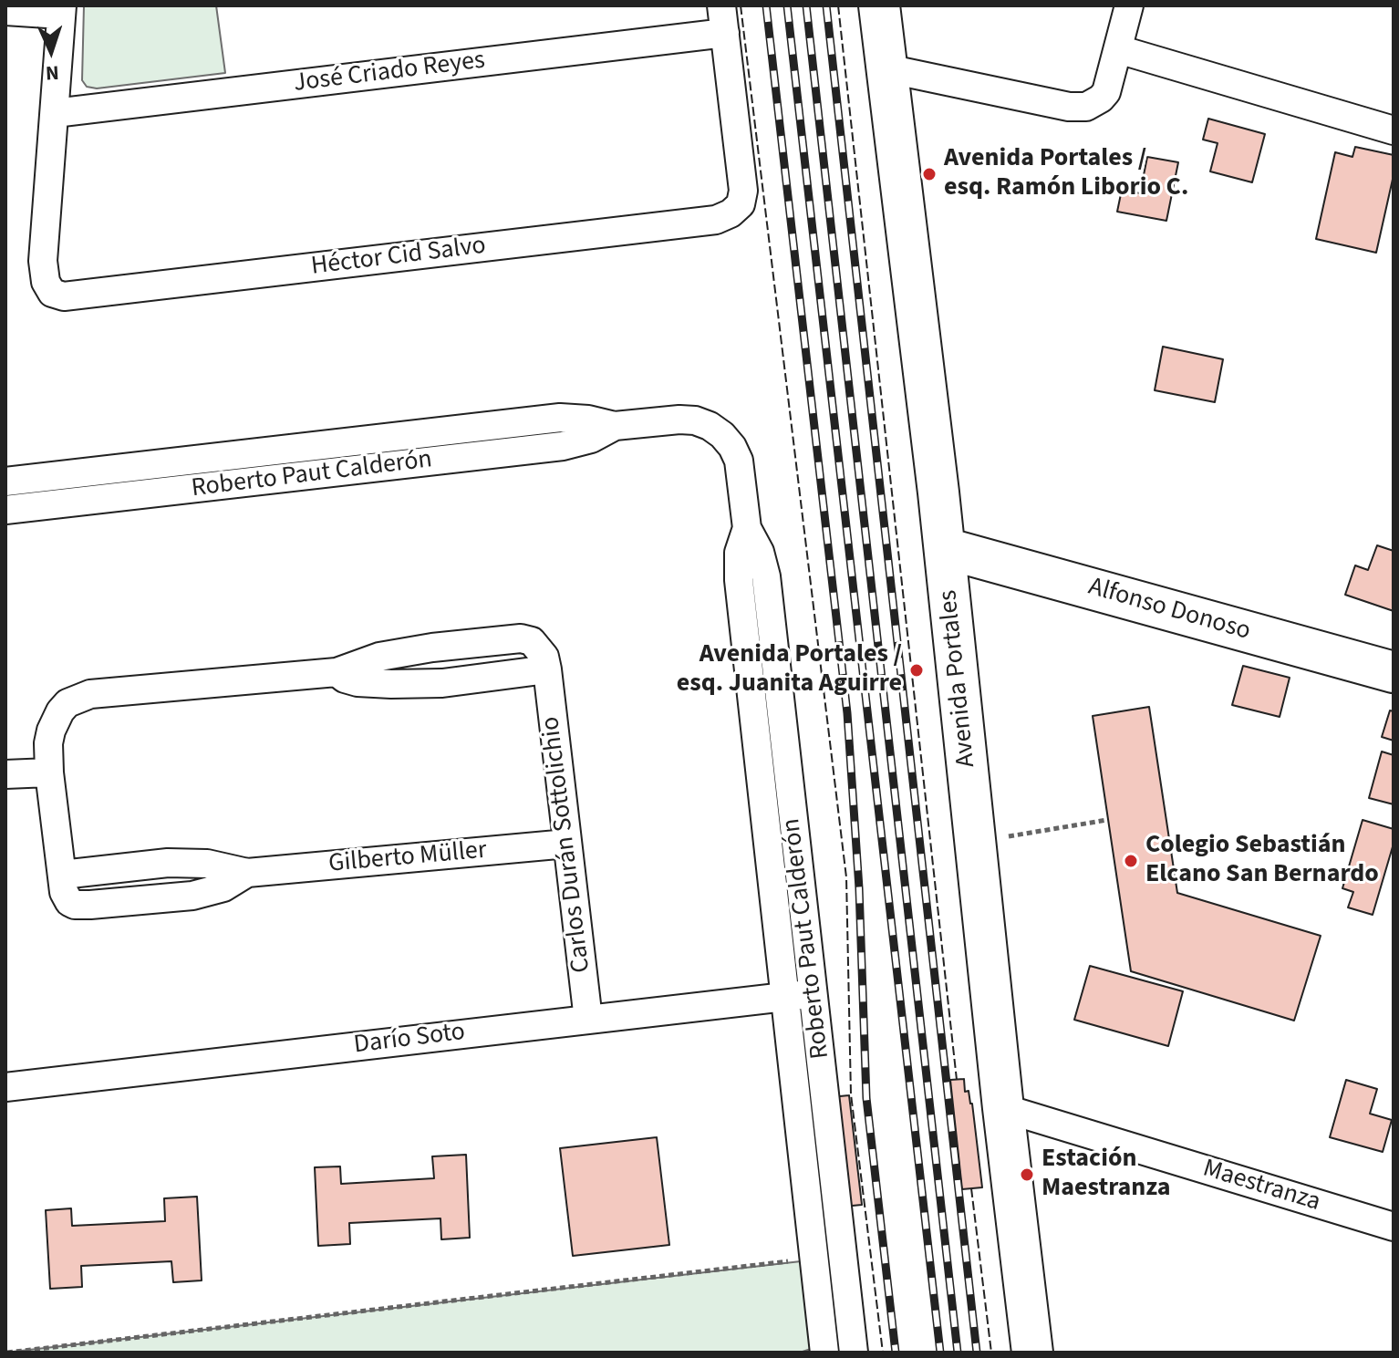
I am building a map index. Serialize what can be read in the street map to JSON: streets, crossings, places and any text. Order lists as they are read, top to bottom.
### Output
{
  "streets": {
    "main road": ["Alfonso Donoso", "Avenida Portales"],
    "street": [
      "José Criado Reyes",
      "Héctor Cid Salvo",
      "Roberto Paut Calderón",
      "Carlos Durán Sottolichio",
      "Gilberto Müller",
      "Darío Soto",
      "Maestranza"
    ]
  },
  "crossings": [
    ["José Criado Reyes", "Héctor Cid Salvo"],
    ["Roberto Paut Calderón", "Darío Soto"],
    ["Alfonso Donoso", "Avenida Portales"],
    ["Avenida Portales", "Maestranza"],
    ["Carlos Durán Sottolichio", "Gilberto Müller"],
    ["Carlos Durán Sottolichio", "Darío Soto"]
  ],
  "places": [
    "Avenida Portales / esq. Ramón Liborio C.",
    "Avenida Portales / esq. Juanita Aguirre",
    "Colegio Sebastián Elcano San Bernardo",
    "Estación Maestranza"
  ],
  "north": "bottom"
}
